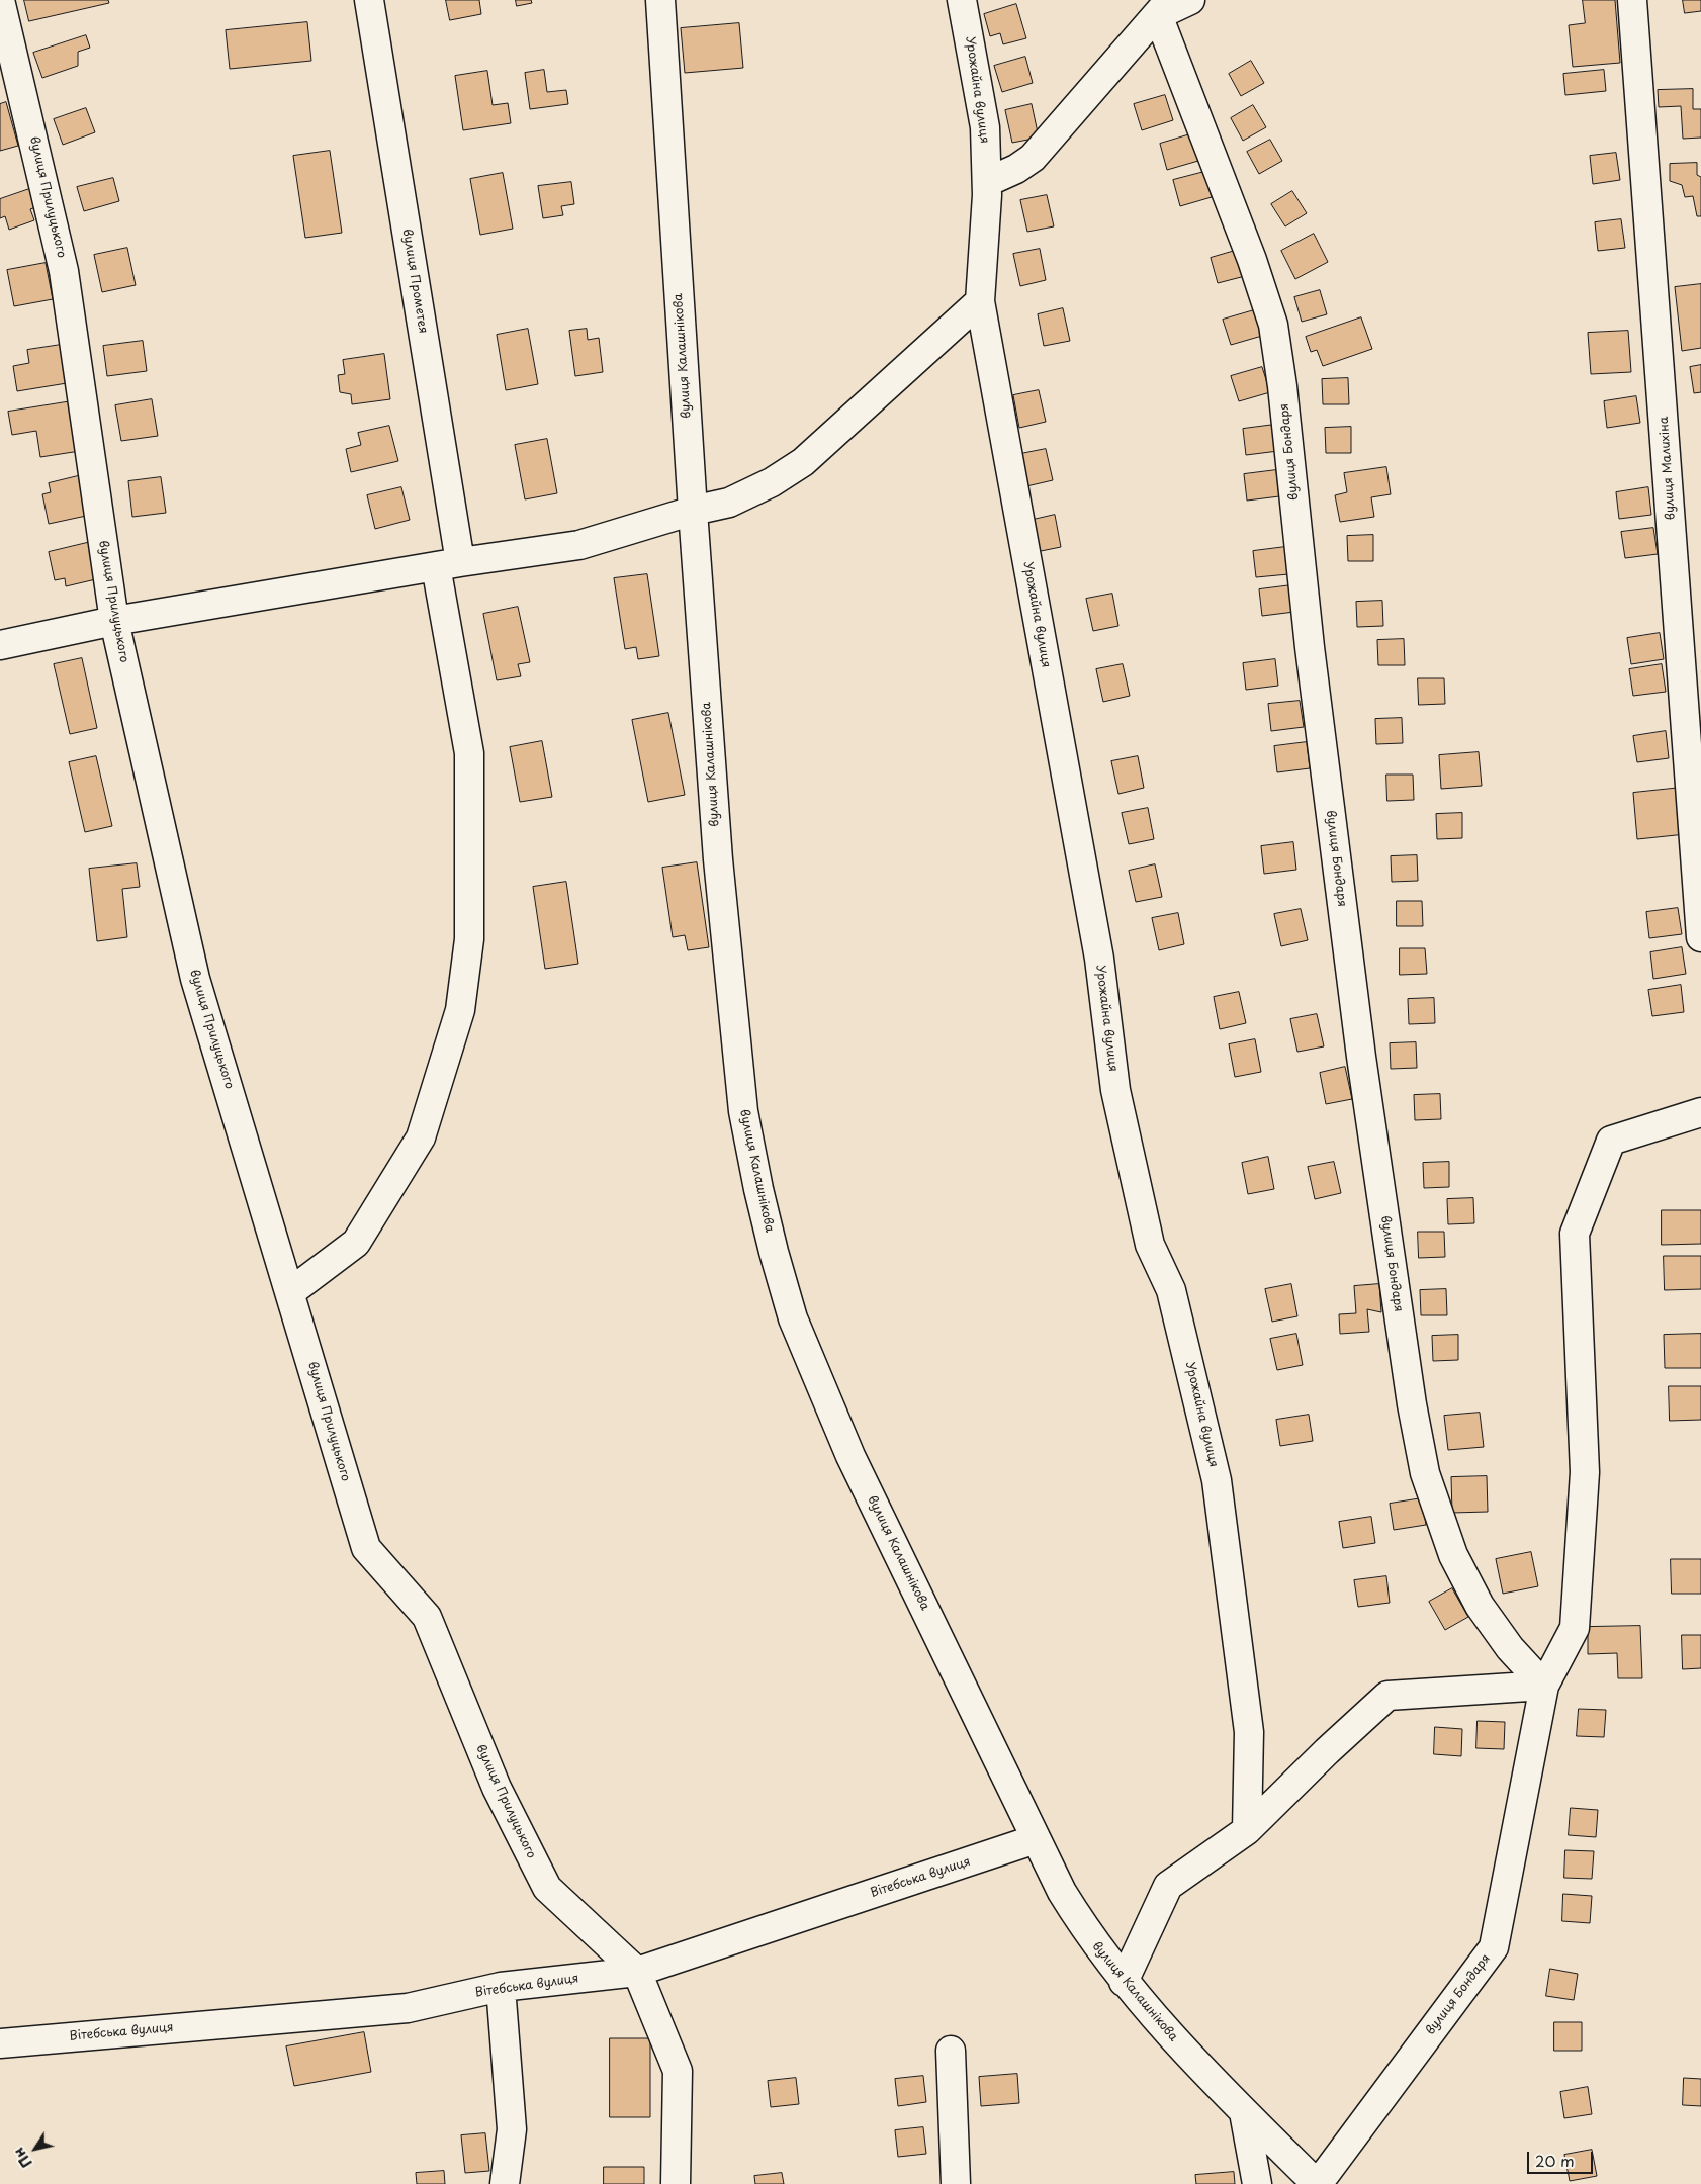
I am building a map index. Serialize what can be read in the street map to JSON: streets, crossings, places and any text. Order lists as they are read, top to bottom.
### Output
{
  "streets": {
    "street": [
      "Урожайна вулиця",
      "вулиця Прилуцького",
      "вулиця Прометея",
      "вулиця Калашнікова",
      "вулиця Бондаря",
      "вулиця Малихіна",
      "Вітебська вулиця"
    ]
  },
  "crossings": [
    ["вулиця Прилуцького", "вулиця Прометея"],
    ["вулиця Прилуцького", "Вітебська вулиця"],
    ["вулиця Калашнікова", "вулиця Бондаря"],
    ["вулиця Калашнікова", "Вітебська вулиця"]
  ],
  "scale_bar": "20 m",
  "north": "bottom left"
}
